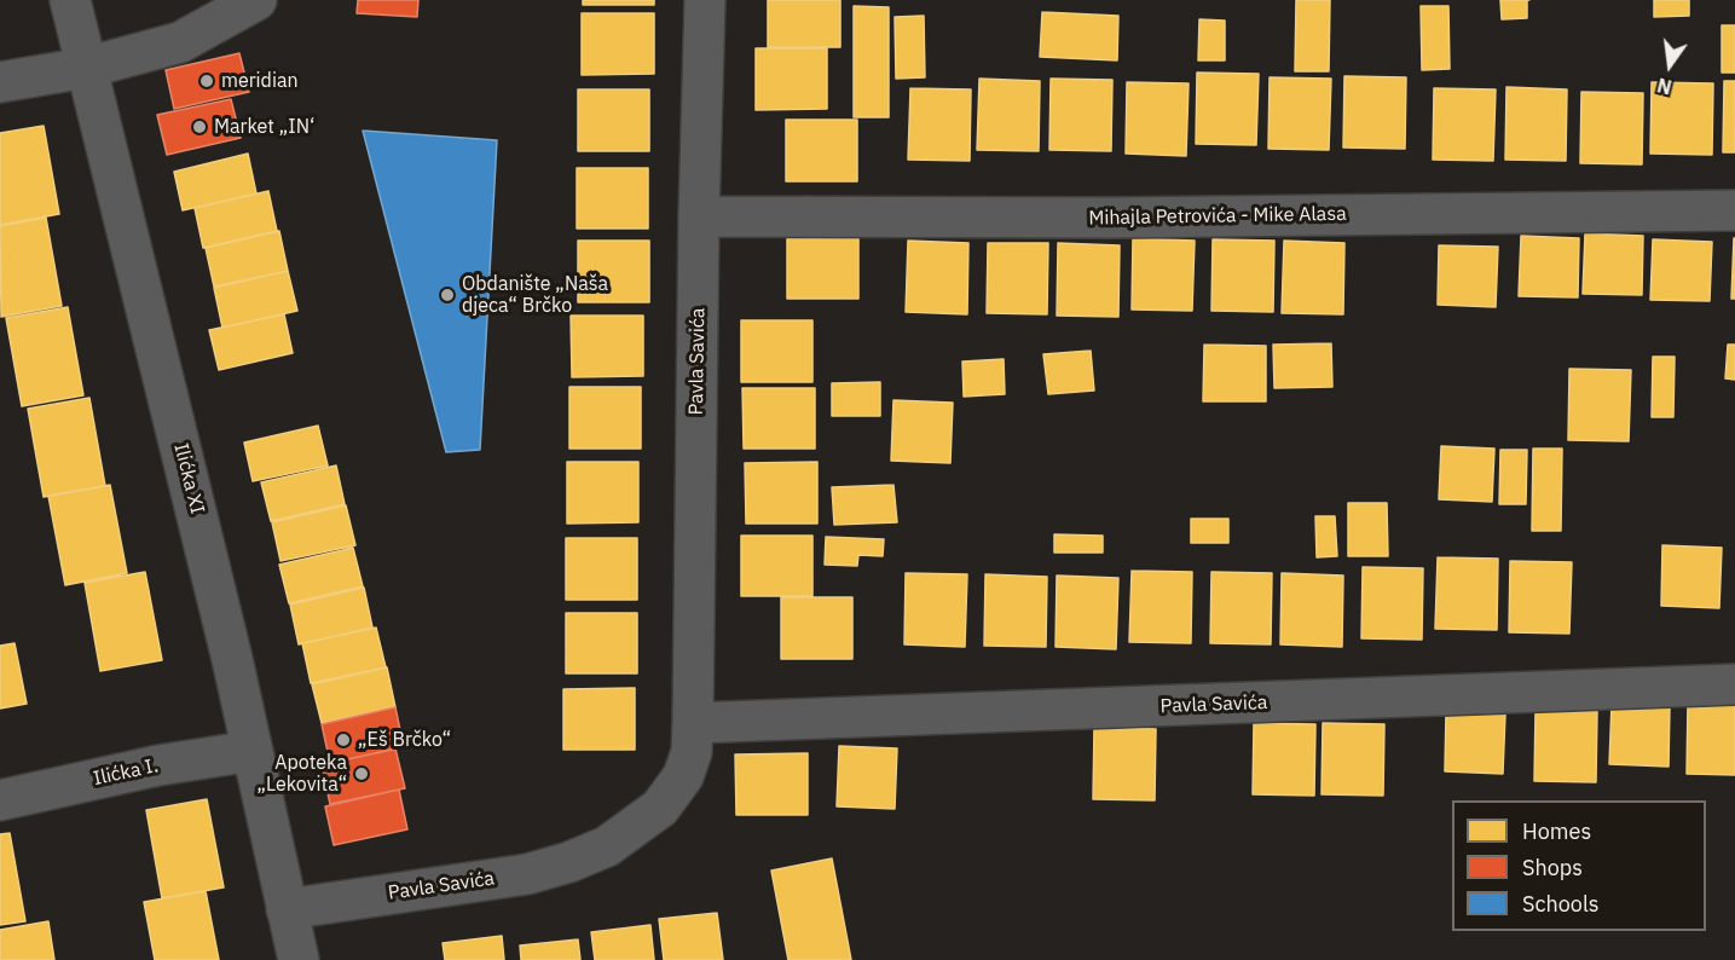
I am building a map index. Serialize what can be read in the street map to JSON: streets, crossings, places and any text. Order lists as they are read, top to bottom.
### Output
{
  "streets": {
    "street": [
      "Mihajla Petrovića - Mike Alasa",
      "Pavla Savića",
      "Ilićka XI",
      "Ilićka I."
    ]
  },
  "crossings": [
    ["Mihajla Petrovića - Mike Alasa", "Pavla Savića"],
    ["Pavla Savića", "Ilićka XI"],
    ["Ilićka XI", "Ilićka I."]
  ],
  "places": [
    "meridian",
    "Market „IN‘",
    "Obdanište „Naša djeca“ Brčko",
    "„Eš Brčko“",
    "Apoteka „Lekovita“"
  ],
  "legend": ["Homes", "Shops", "Schools"],
  "north": "bottom"
}
